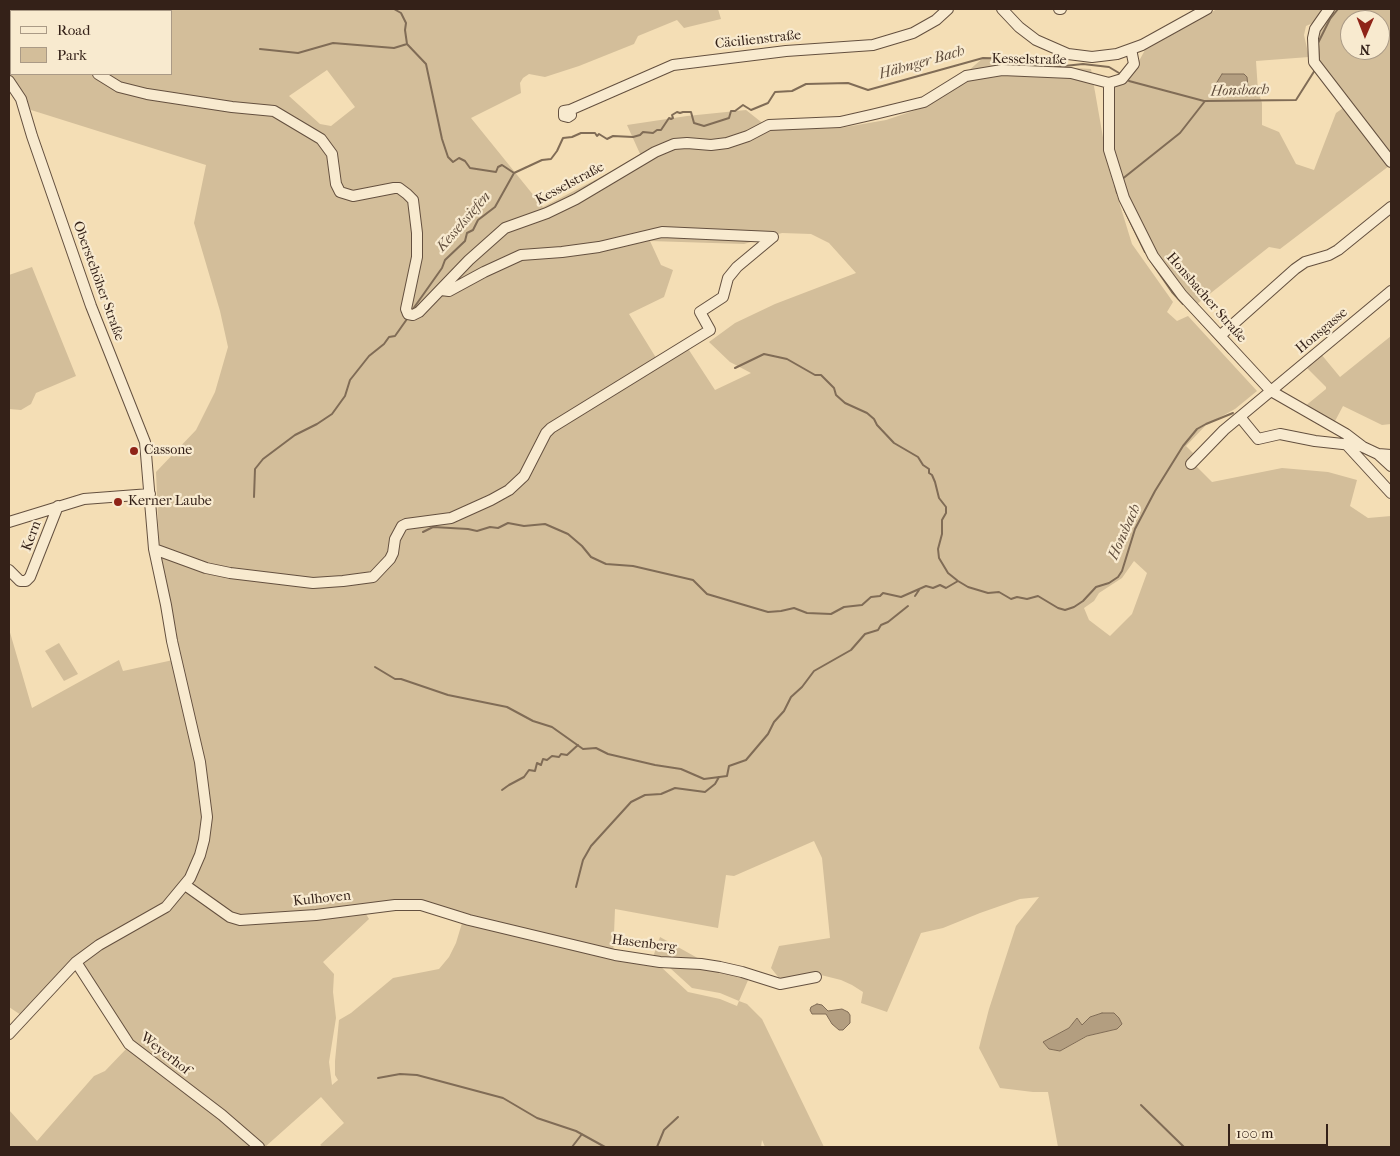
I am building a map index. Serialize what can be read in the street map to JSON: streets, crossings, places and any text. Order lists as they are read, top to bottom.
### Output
{
  "streets": {
    "street": [
      "Cäcilienstraße",
      "Kesselstraße",
      "Oberstehöher Straße",
      "Honsbacher Straße",
      "Honsgasse",
      "Kern",
      "Kulhoven",
      "Hasenberg",
      "Weyerhof"
    ]
  },
  "crossings": [
    ["Kesselstraße", "Honsbacher Straße"],
    ["Oberstehöher Straße", "Kern"],
    ["Oberstehöher Straße", "Kulhoven"],
    ["Oberstehöher Straße", "Weyerhof"],
    ["Honsbacher Straße", "Honsgasse"],
    ["Kulhoven", "Hasenberg"]
  ],
  "water": ["Hähnger Bach", "Honsbach", "Kesselssiefen"],
  "places": ["Cassone", "Kerner Laube"],
  "legend": ["Road", "Park"],
  "scale_bar": "100 m",
  "north": "bottom"
}
